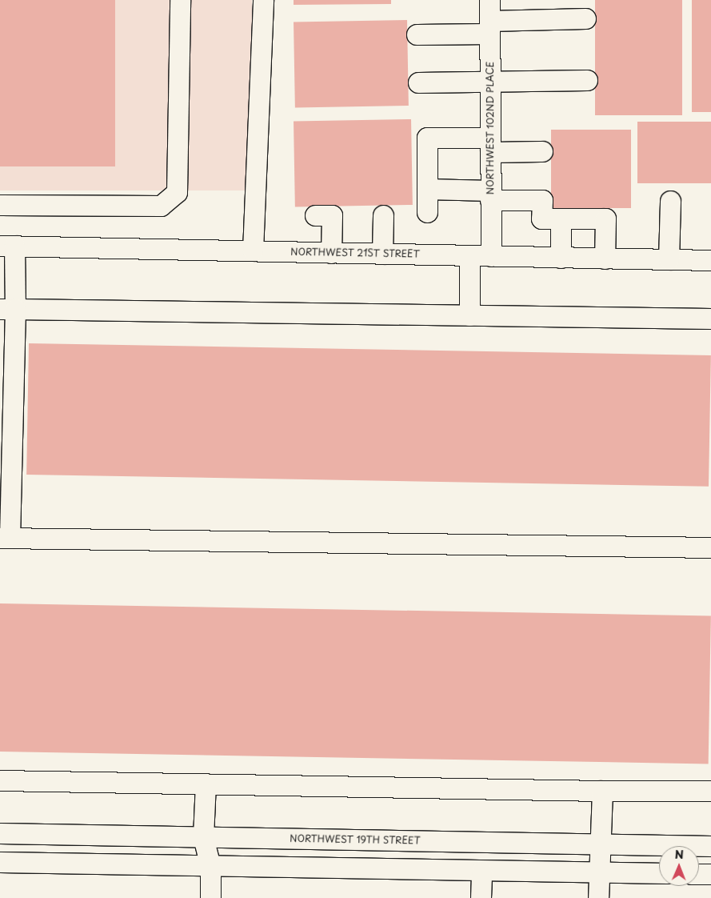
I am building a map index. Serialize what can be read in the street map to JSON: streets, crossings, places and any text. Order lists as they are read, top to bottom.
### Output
{
  "streets": {
    "street": ["NORTHWEST 102ND PLACE", "NORTHWEST 21ST STREET", "NORTHWEST 19TH STREET"]
  },
  "crossings": [
    ["NORTHWEST 102ND PLACE", "NORTHWEST 21ST STREET"]
  ],
  "north": "top"
}
